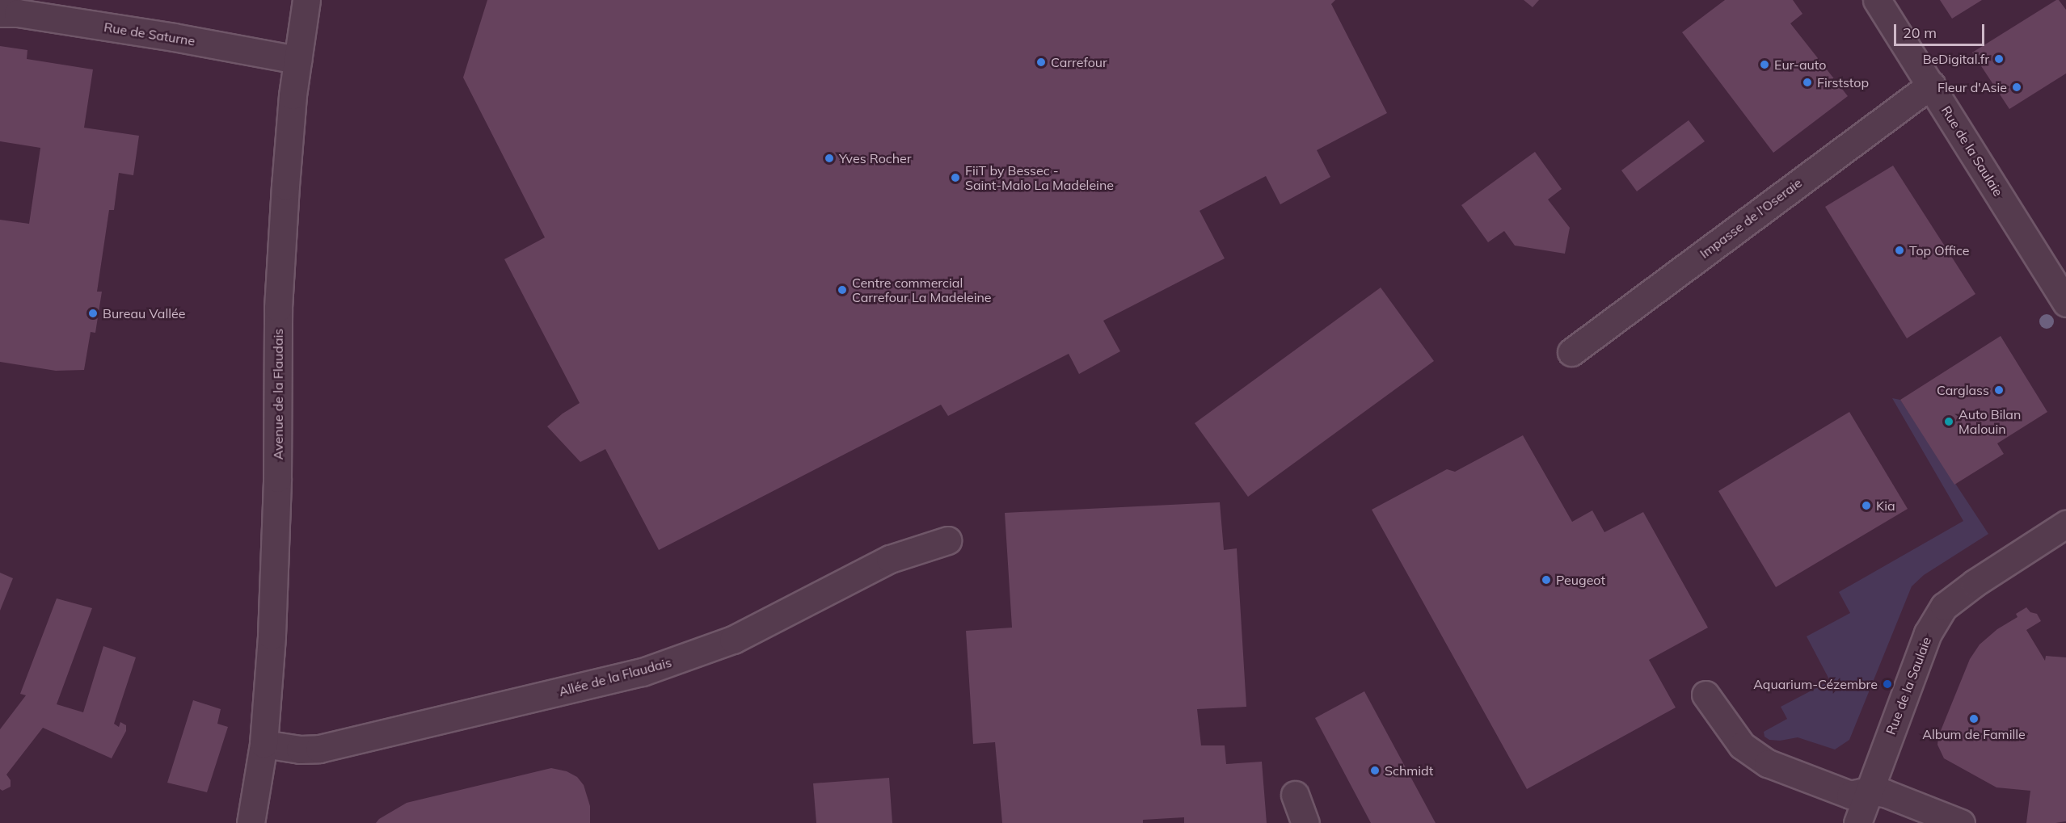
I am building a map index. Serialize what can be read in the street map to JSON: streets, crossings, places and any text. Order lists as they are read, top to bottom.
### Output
{
  "streets": {
    "street": [
      "Rue de Saturne",
      "Rue de la Saulaie",
      "Impasse de l'Oseraie",
      "Avenue de la Flaudais",
      "Allée de la Flaudais"
    ]
  },
  "crossings": [
    ["Rue de Saturne", "Avenue de la Flaudais"],
    ["Rue de la Saulaie", "Impasse de l'Oseraie"],
    ["Avenue de la Flaudais", "Allée de la Flaudais"]
  ],
  "places": [
    "BeDigital.fr",
    "Carrefour",
    "Eur-auto",
    "Firststop",
    "Fleur d'Asie",
    "Yves Rocher",
    "FiiT by Bessec - Saint-Malo La Madeleine",
    "Top Office",
    "Centre commercial Carrefour La Madeleine",
    "Bureau Vallée",
    "Carglass",
    "Auto Bilan Malouin",
    "Kia",
    "Peugeot",
    "Aquarium-Cézembre",
    "Album de Famille",
    "Schmidt"
  ],
  "scale_bar": "20 m"
}
